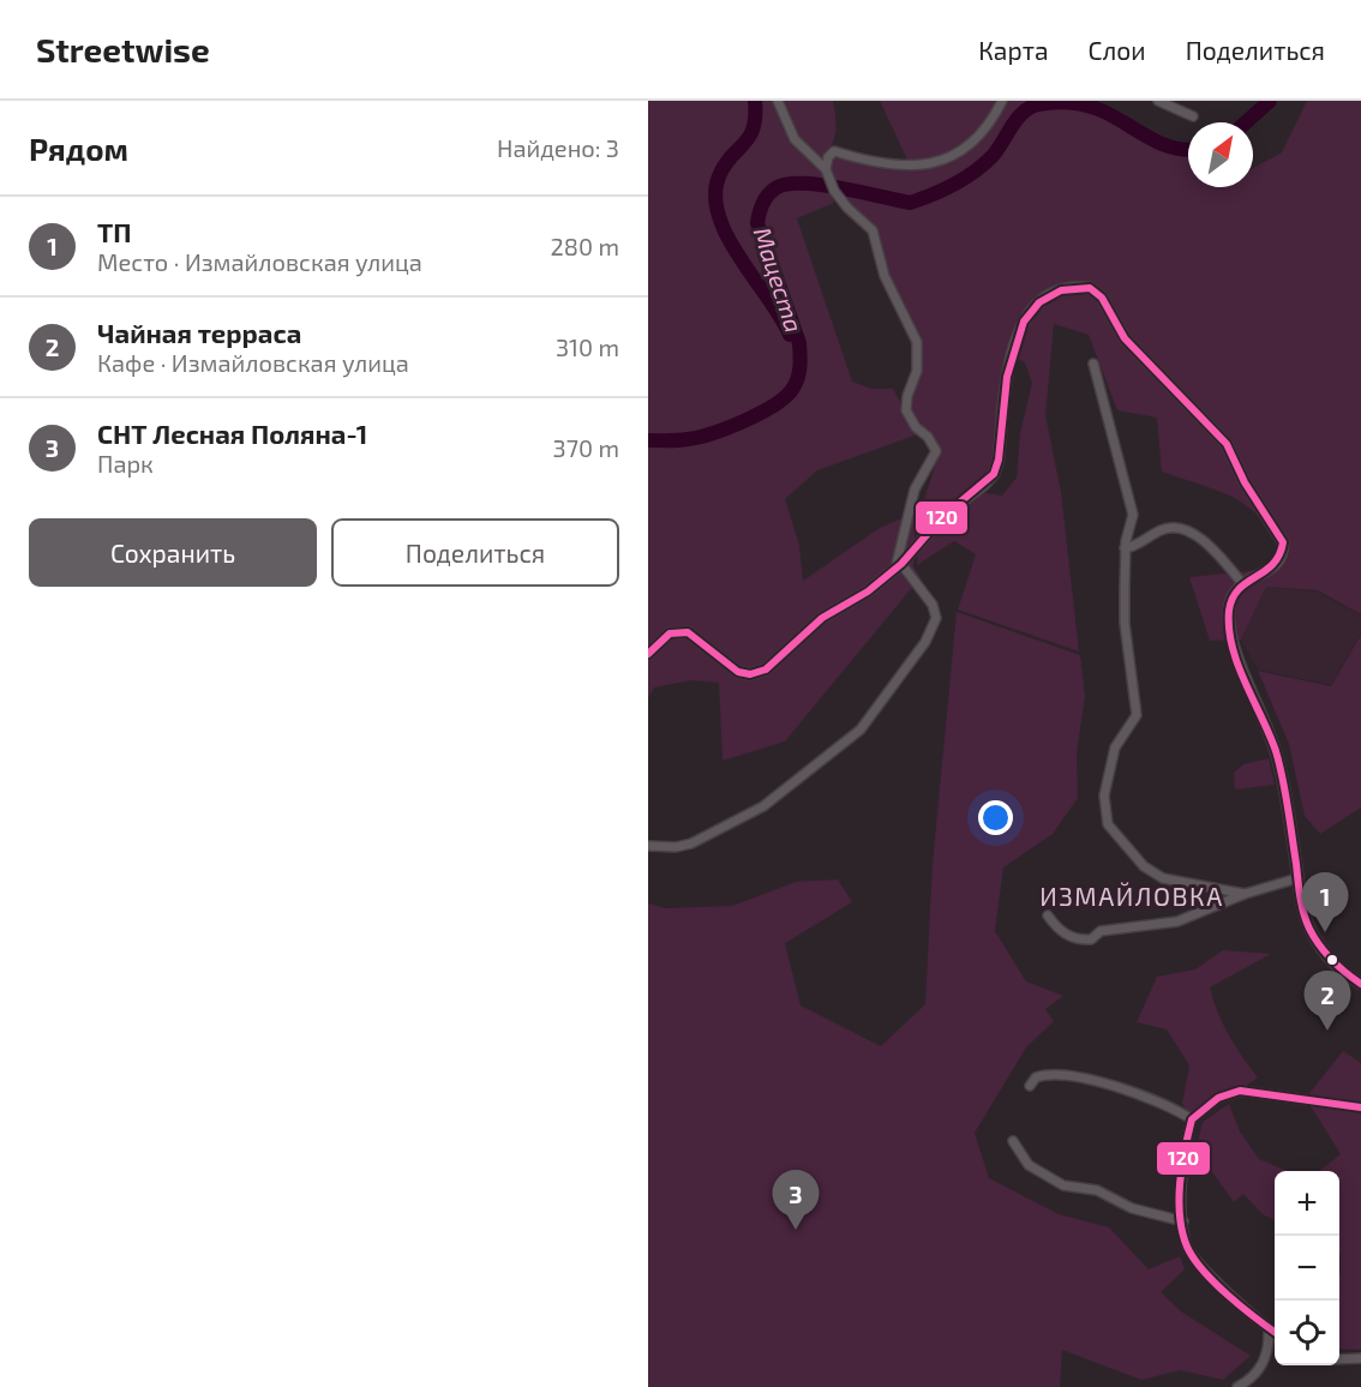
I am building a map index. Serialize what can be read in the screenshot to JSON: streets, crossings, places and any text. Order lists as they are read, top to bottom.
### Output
{
  "districts": ["ИЗМАЙЛОВКА"],
  "water": ["Мацеста"],
  "lines": ["transit line 120"],
  "north": "top right",
  "page": {
    "header": "Streetwise",
    "nav": ["Карта", "Слои", "Поделиться"],
    "heading": ["Рядом", "Найдено: 3"],
    "list": [
      {
        "mark": "1",
        "name": "ТП",
        "note": "Место · Измайловская улица",
        "value": "280 m"
      },
      {
        "mark": "2",
        "name": "Чайная терраса",
        "note": "Кафе · Измайловская улица",
        "value": "310 m"
      },
      {
        "mark": "3",
        "name": "СНТ Лесная Поляна-1",
        "note": "Парк",
        "value": "370 m"
      }
    ],
    "buttons": ["Сохранить", "Поделиться"],
    "pins": ["1", "2", "3"],
    "map_buttons": ["+", "−"]
  }
}
